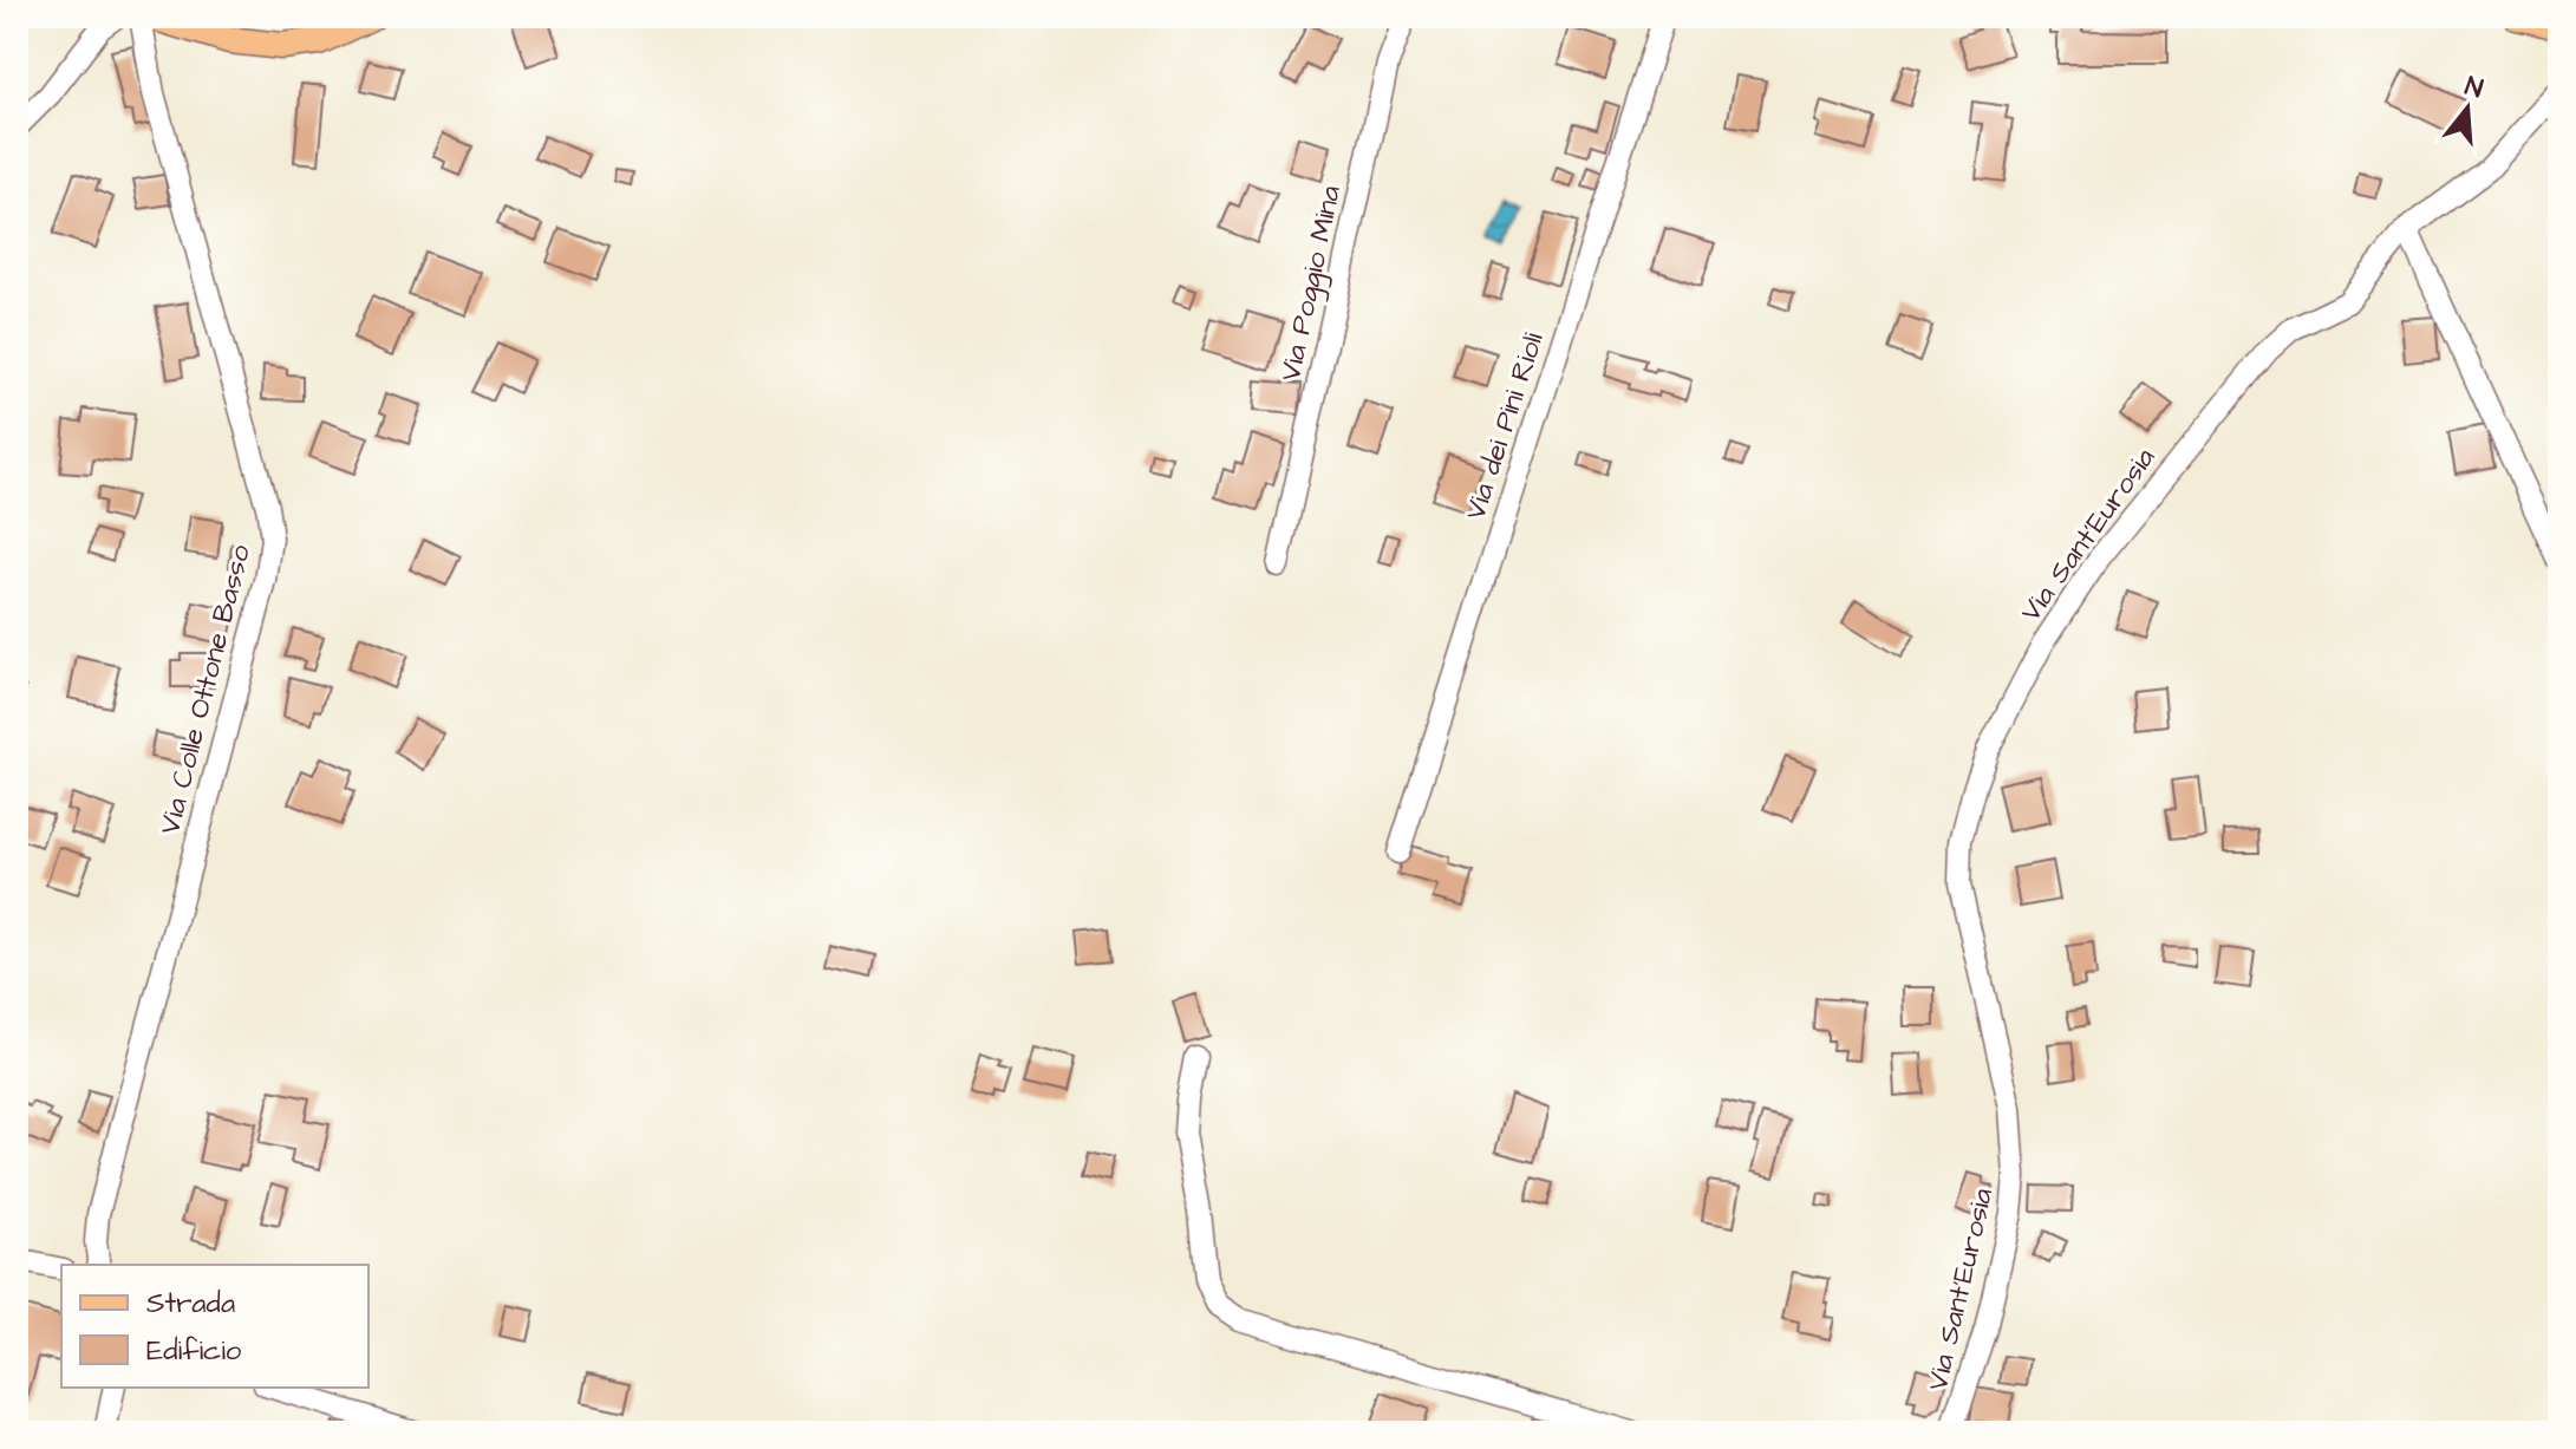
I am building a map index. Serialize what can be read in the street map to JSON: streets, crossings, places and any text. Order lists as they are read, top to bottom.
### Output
{
  "streets": {
    "street": [
      "Via Poggio Mina",
      "Via dei Pini Rioli",
      "Via Sant'Eurosia",
      "Via Colle Ottone Basso"
    ]
  },
  "legend": ["Strada", "Edificio"],
  "north": "top"
}
